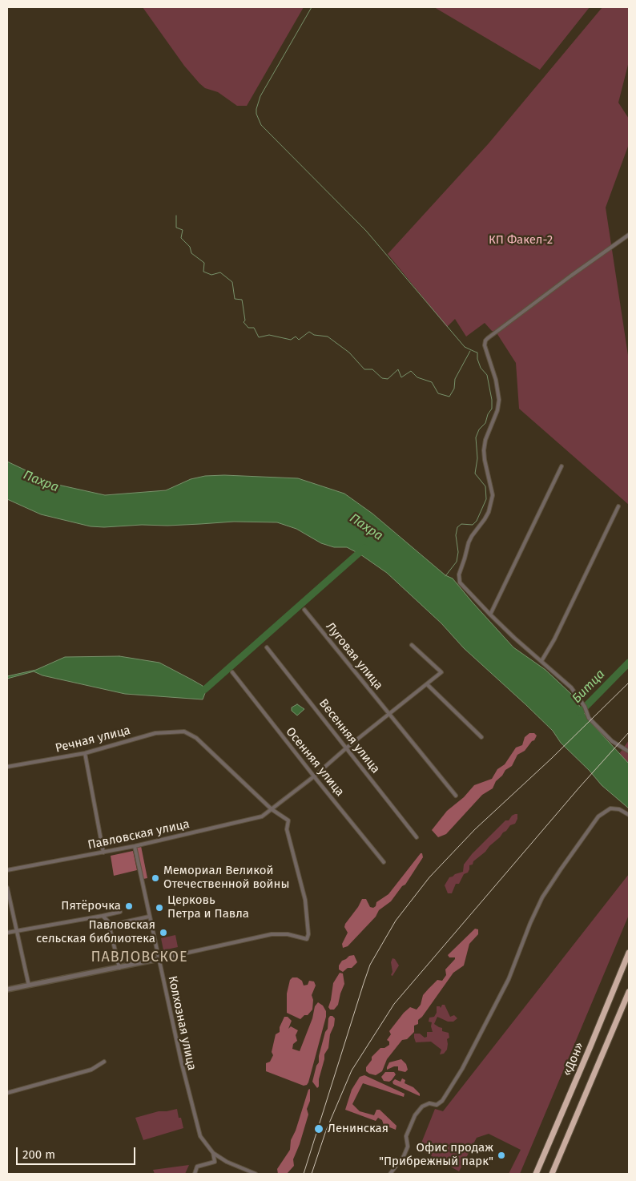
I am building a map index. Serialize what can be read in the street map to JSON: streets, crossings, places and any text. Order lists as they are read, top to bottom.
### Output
{
  "streets": {
    "highway": ["«Дон»"],
    "street": [
      "Луговая улица",
      "Весенняя улица",
      "Речная улица",
      "Осенняя улица",
      "Павловская улица",
      "Колхозная улица"
    ]
  },
  "crossings": [
    ["Речная улица", "Павловская улица"],
    ["Павловская улица", "Колхозная улица"]
  ],
  "districts": ["ПАВЛОВСКОЕ"],
  "water": ["Пахра", "Битца"],
  "parks": ["КП Факел-2"],
  "places": [
    "Мемориал Великой Отечественной войны",
    "Пятёрочка",
    "Церковь Петра и Павла",
    "Павловская сельская библиотека",
    "Ленинская",
    "Офис продаж \"Прибрежный парк\""
  ],
  "scale_bar": "200 m"
}
